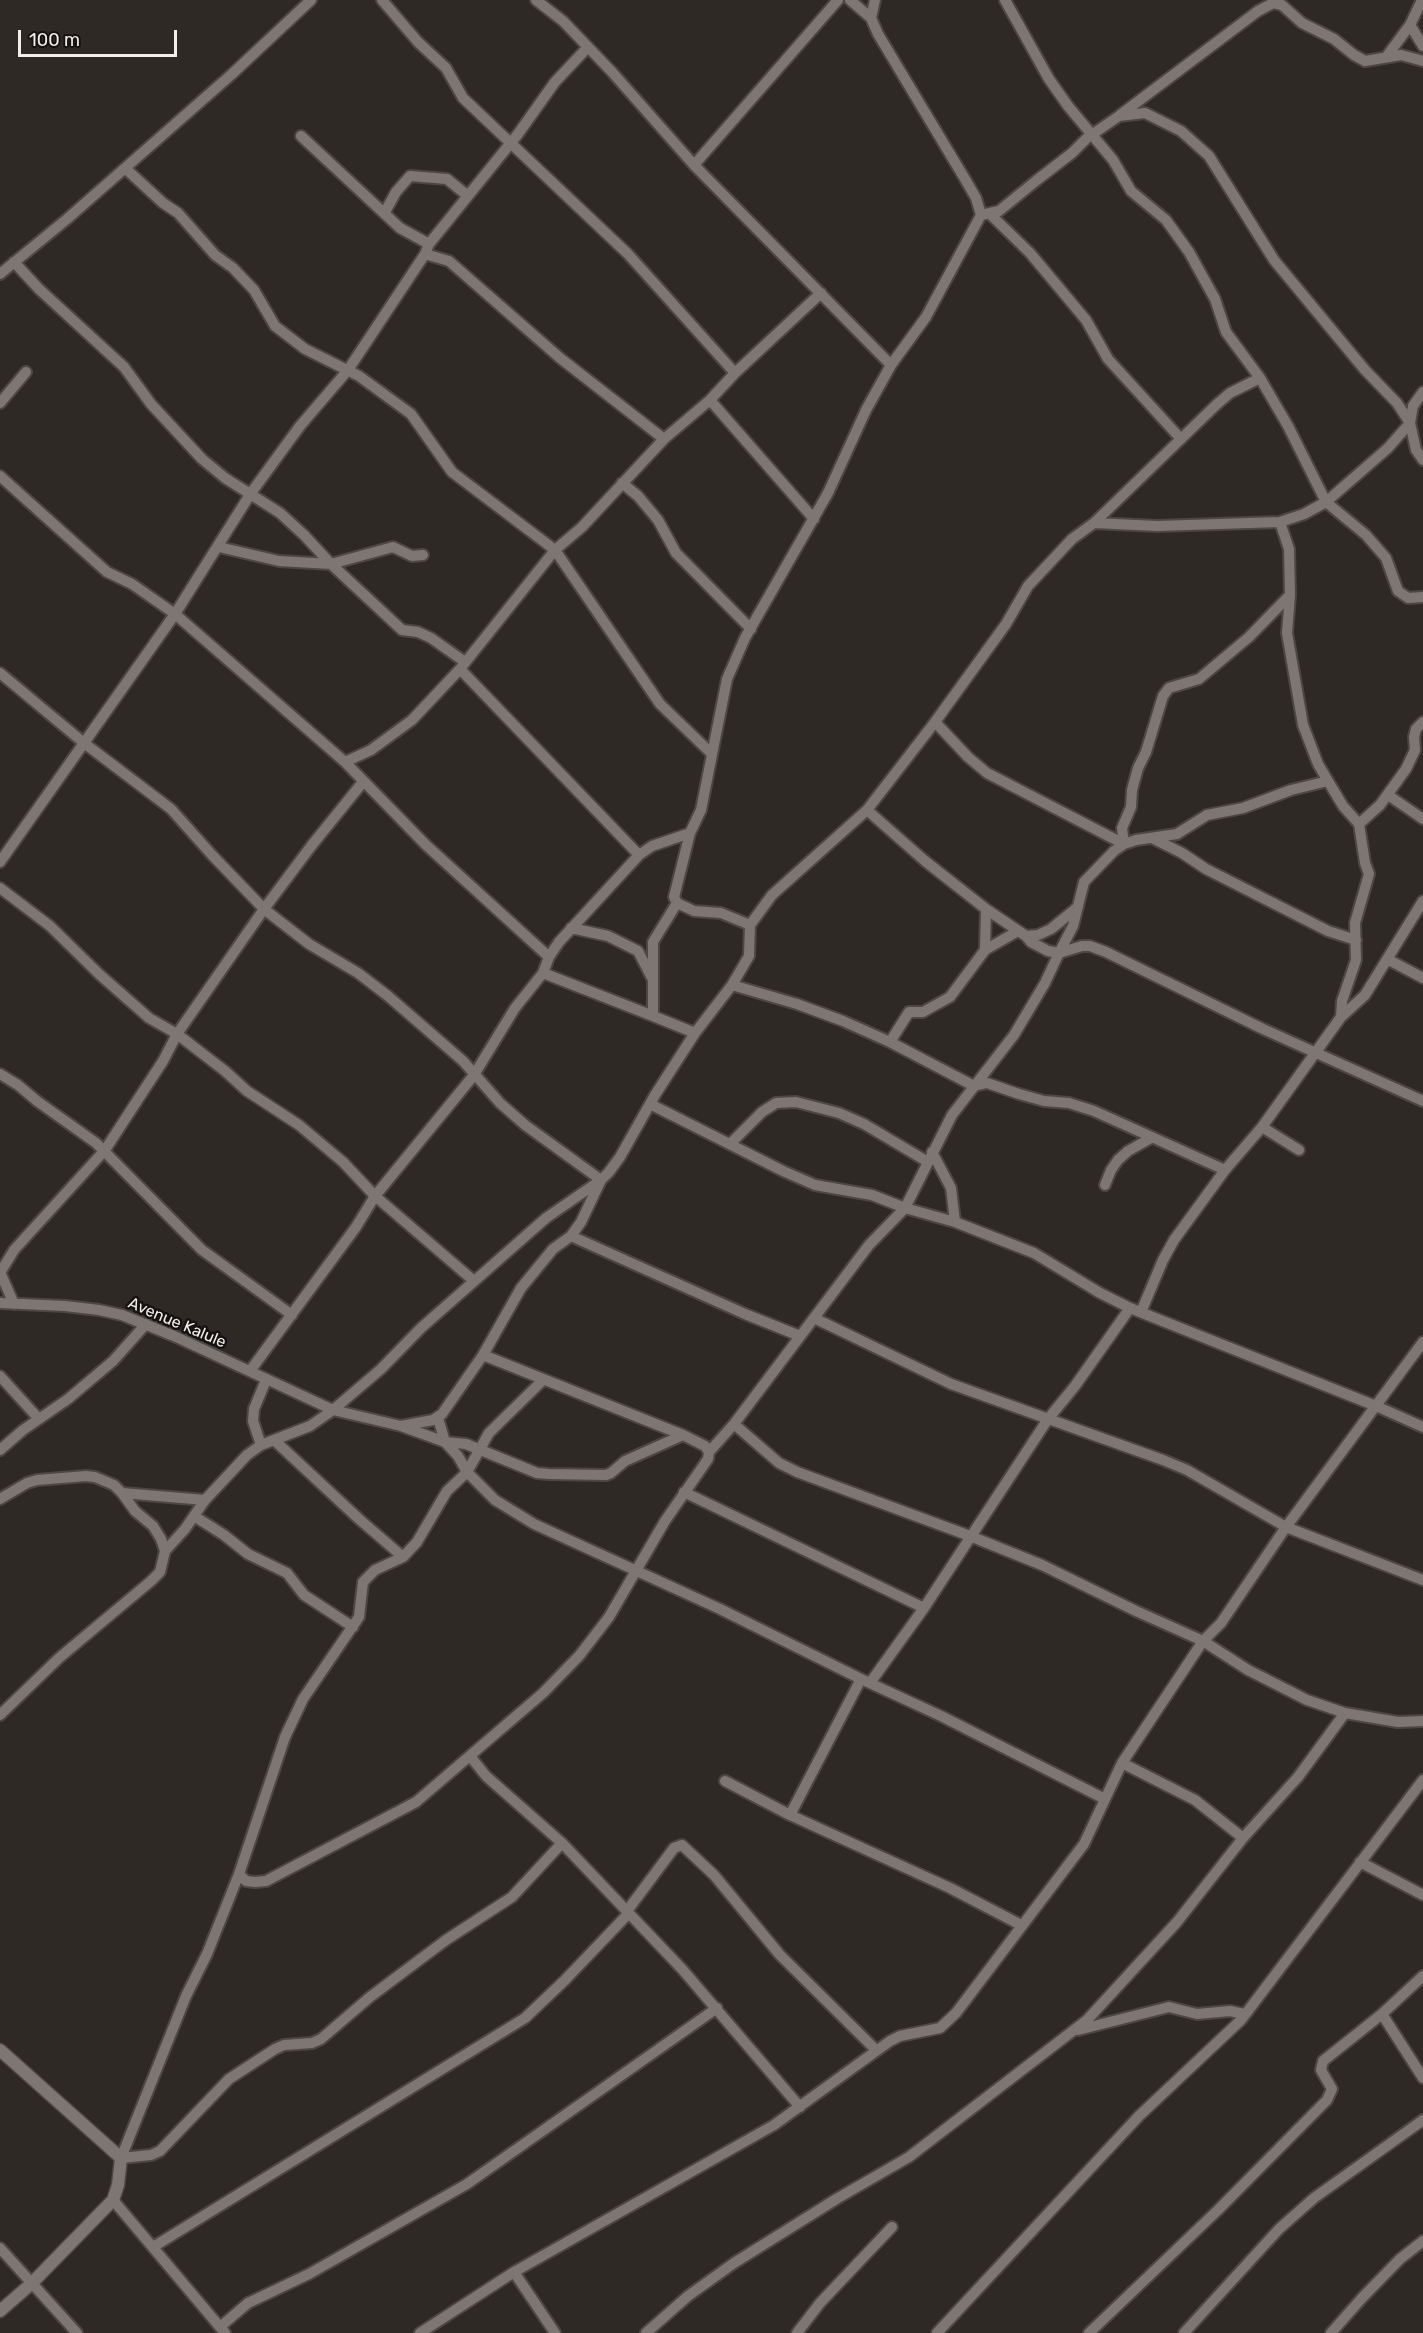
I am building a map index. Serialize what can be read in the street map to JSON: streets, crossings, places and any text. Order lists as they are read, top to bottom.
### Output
{
  "streets": {
    "street": ["Avenue Kalule"]
  },
  "scale_bar": "100 m"
}
